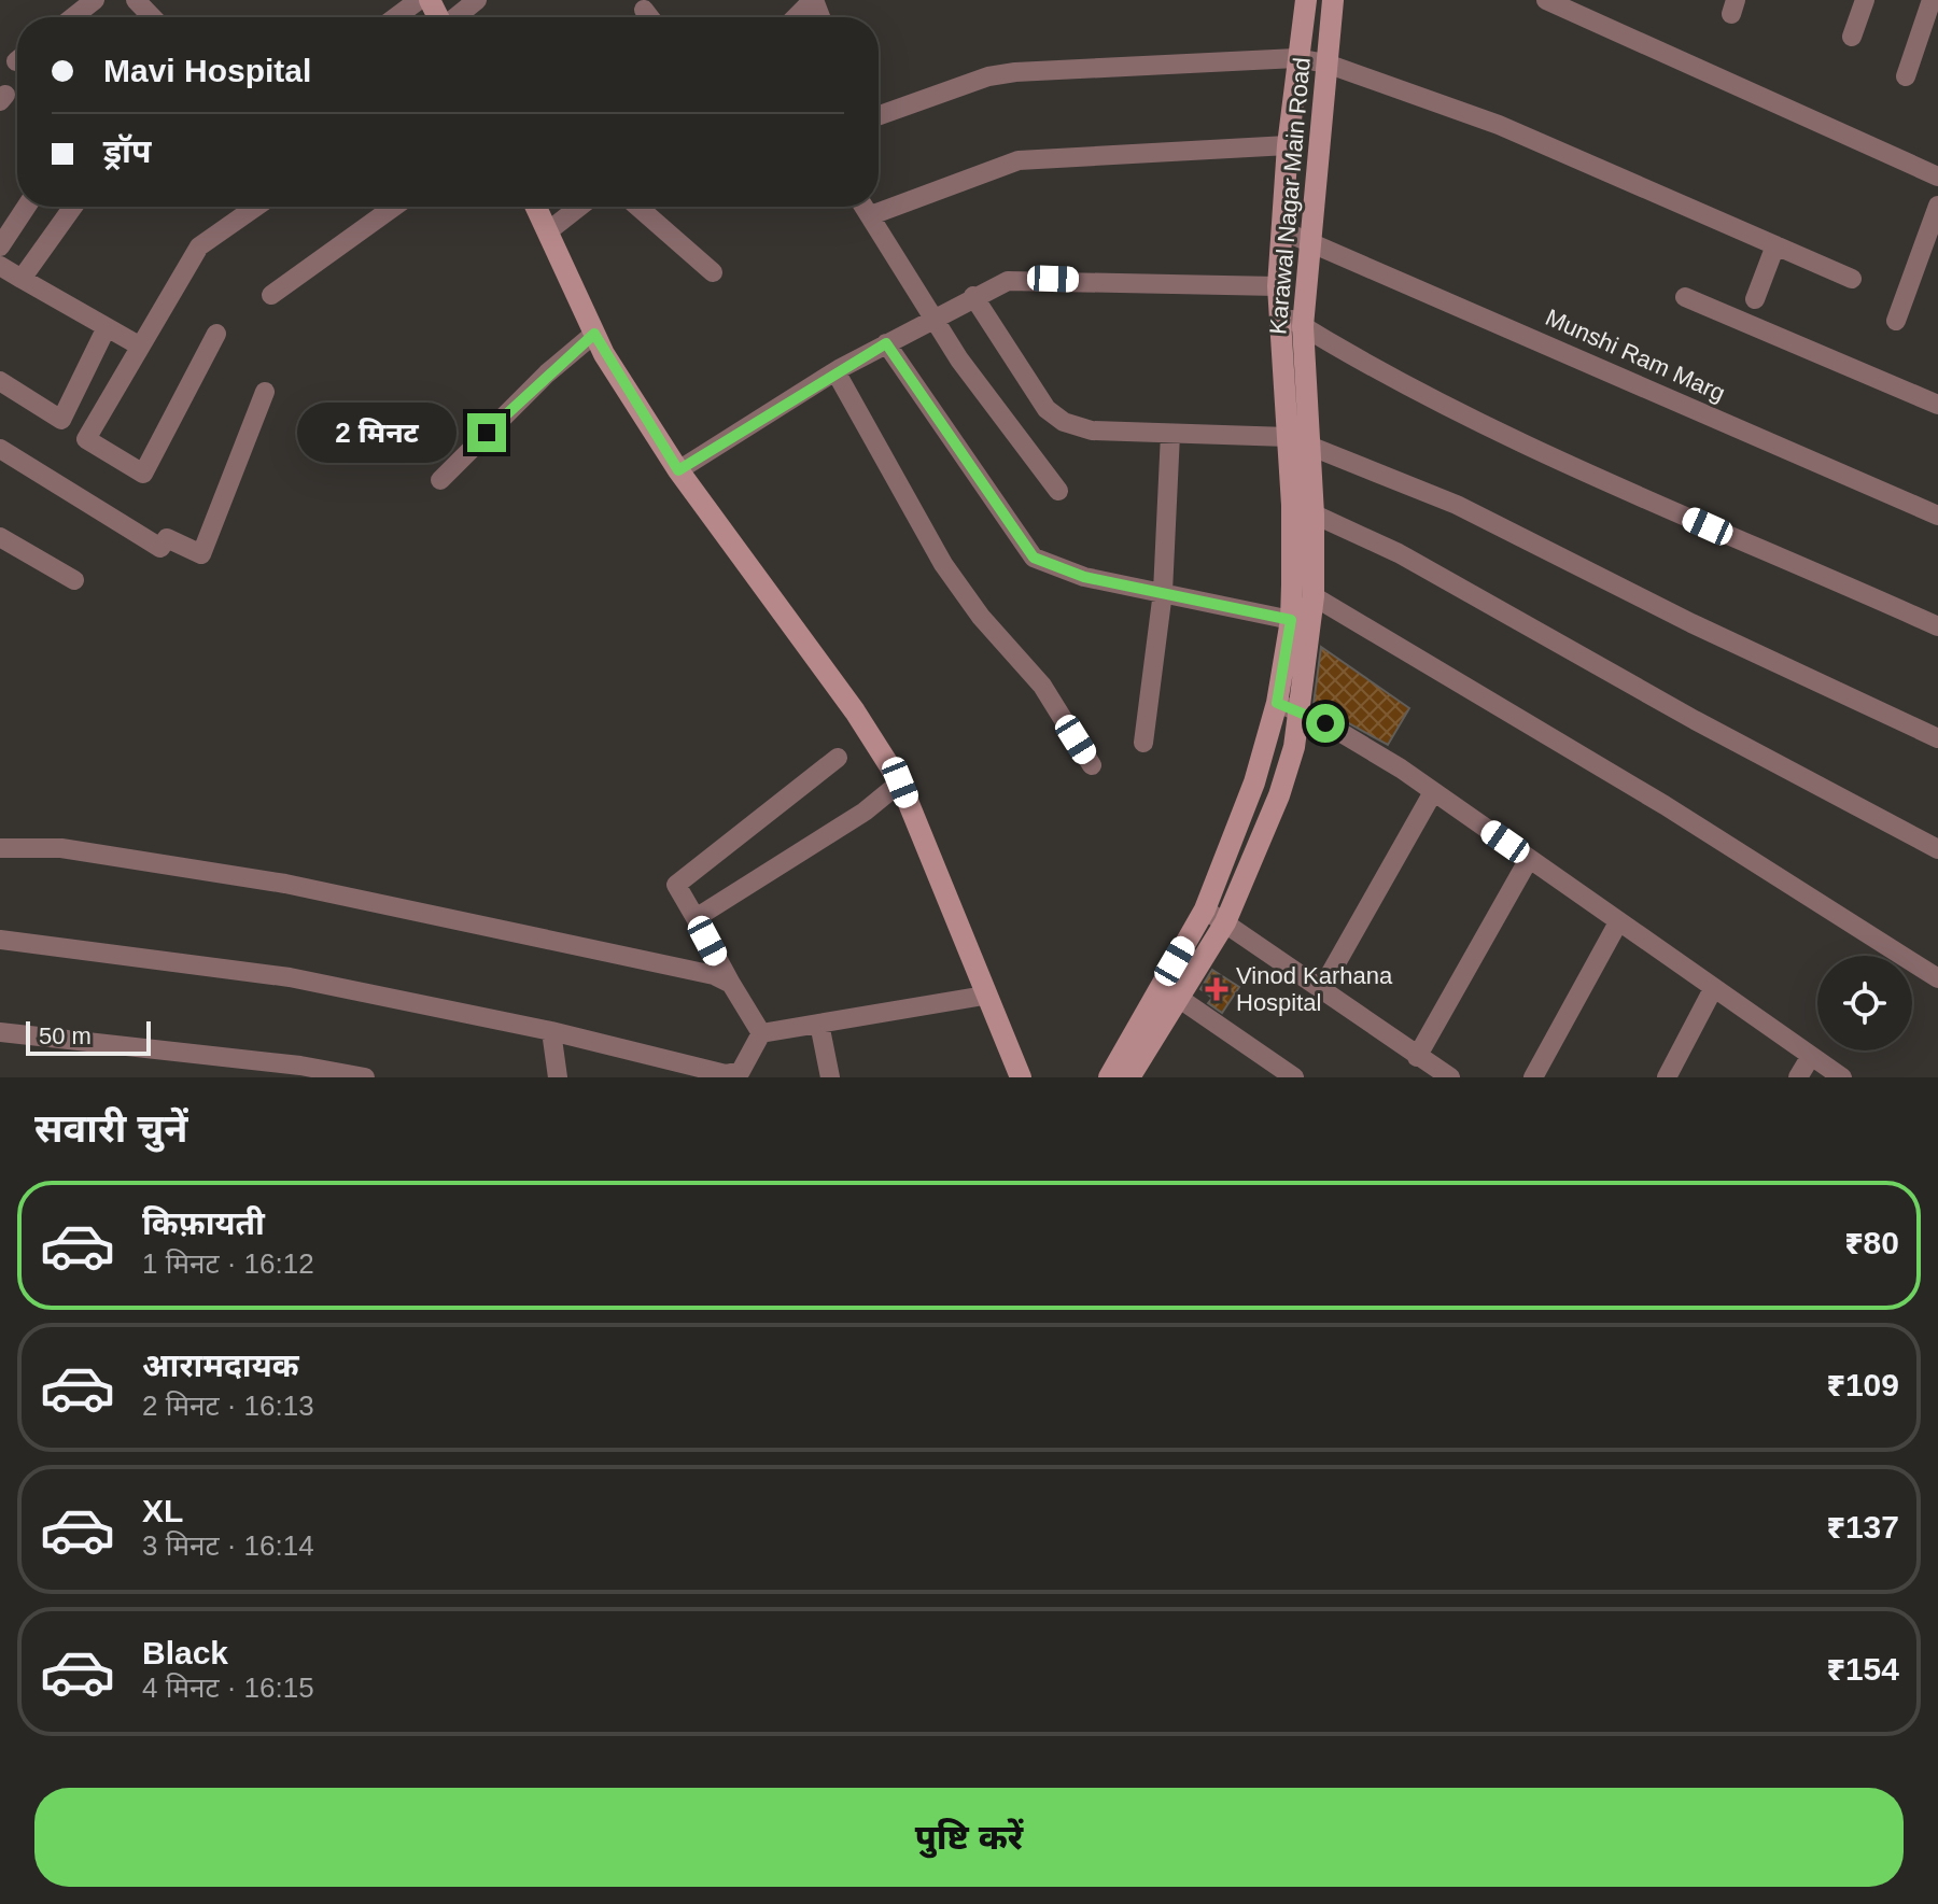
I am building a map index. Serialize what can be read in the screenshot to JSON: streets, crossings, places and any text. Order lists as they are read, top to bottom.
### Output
{
  "streets": {
    "street": ["Karawal Nagar Main Road", "Munshi Ram Marg"]
  },
  "crossings": [
    ["Karawal Nagar Main Road", "Munshi Ram Marg"]
  ],
  "places": {
    "health": ["Vinod Karhana Hospital"]
  },
  "scale_bar": "50 m",
  "page": {
    "banner": ["Mavi Hospital", "ड्रॉप"],
    "bubble": "2 मिनट",
    "scale": "50 m",
    "heading": "सवारी चुनें",
    "list": [
      {
        "name": "किफ़ायती",
        "note": "1 मिनट · 16:12",
        "value": "₹80"
      },
      {
        "name": "आरामदायक",
        "note": "2 मिनट · 16:13",
        "value": "₹109"
      },
      {
        "name": "XL",
        "note": "3 मिनट · 16:14",
        "value": "₹137"
      },
      {
        "name": "Black",
        "note": "4 मिनट · 16:15",
        "value": "₹154"
      }
    ],
    "buttons": "पुष्टि करें"
  }
}
